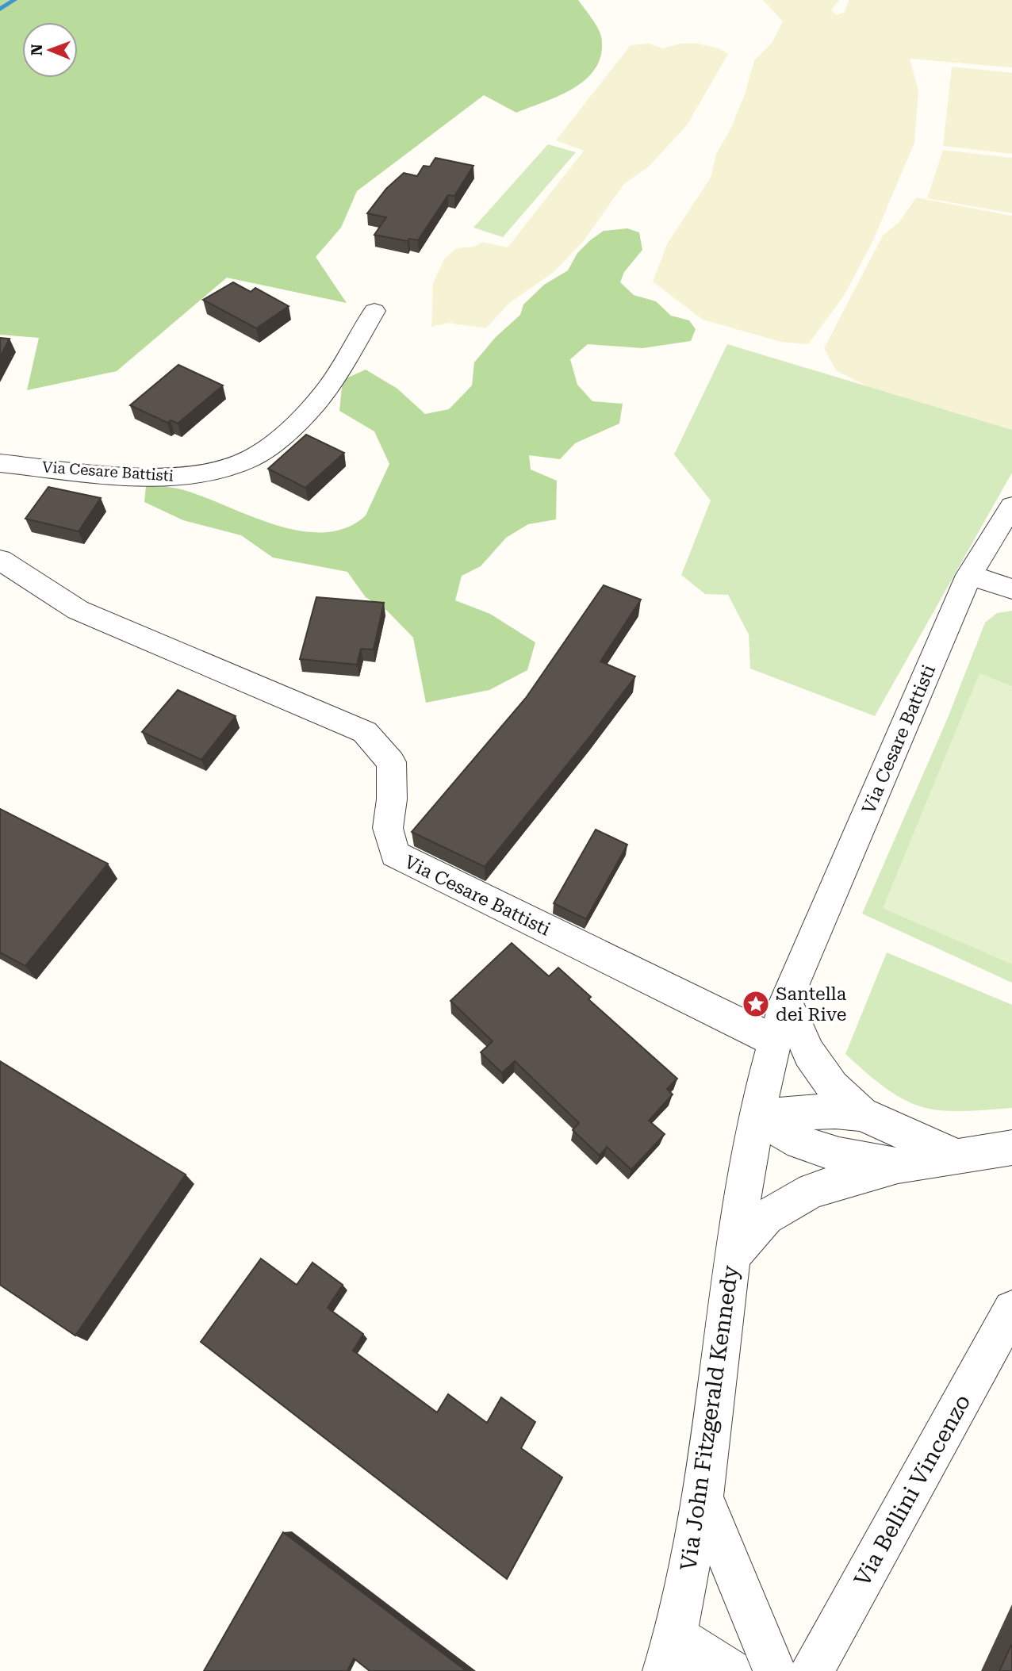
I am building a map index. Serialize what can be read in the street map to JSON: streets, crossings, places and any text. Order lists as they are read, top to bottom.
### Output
{
  "streets": {
    "street": ["Via Cesare Battisti", "Via John Fitzgerald Kennedy", "Via Bellini Vincenzo"]
  },
  "crossings": [
    ["Via Cesare Battisti", "Via John Fitzgerald Kennedy"]
  ],
  "places": {
    "place": ["Santella dei Rive"]
  },
  "north": "left"
}
